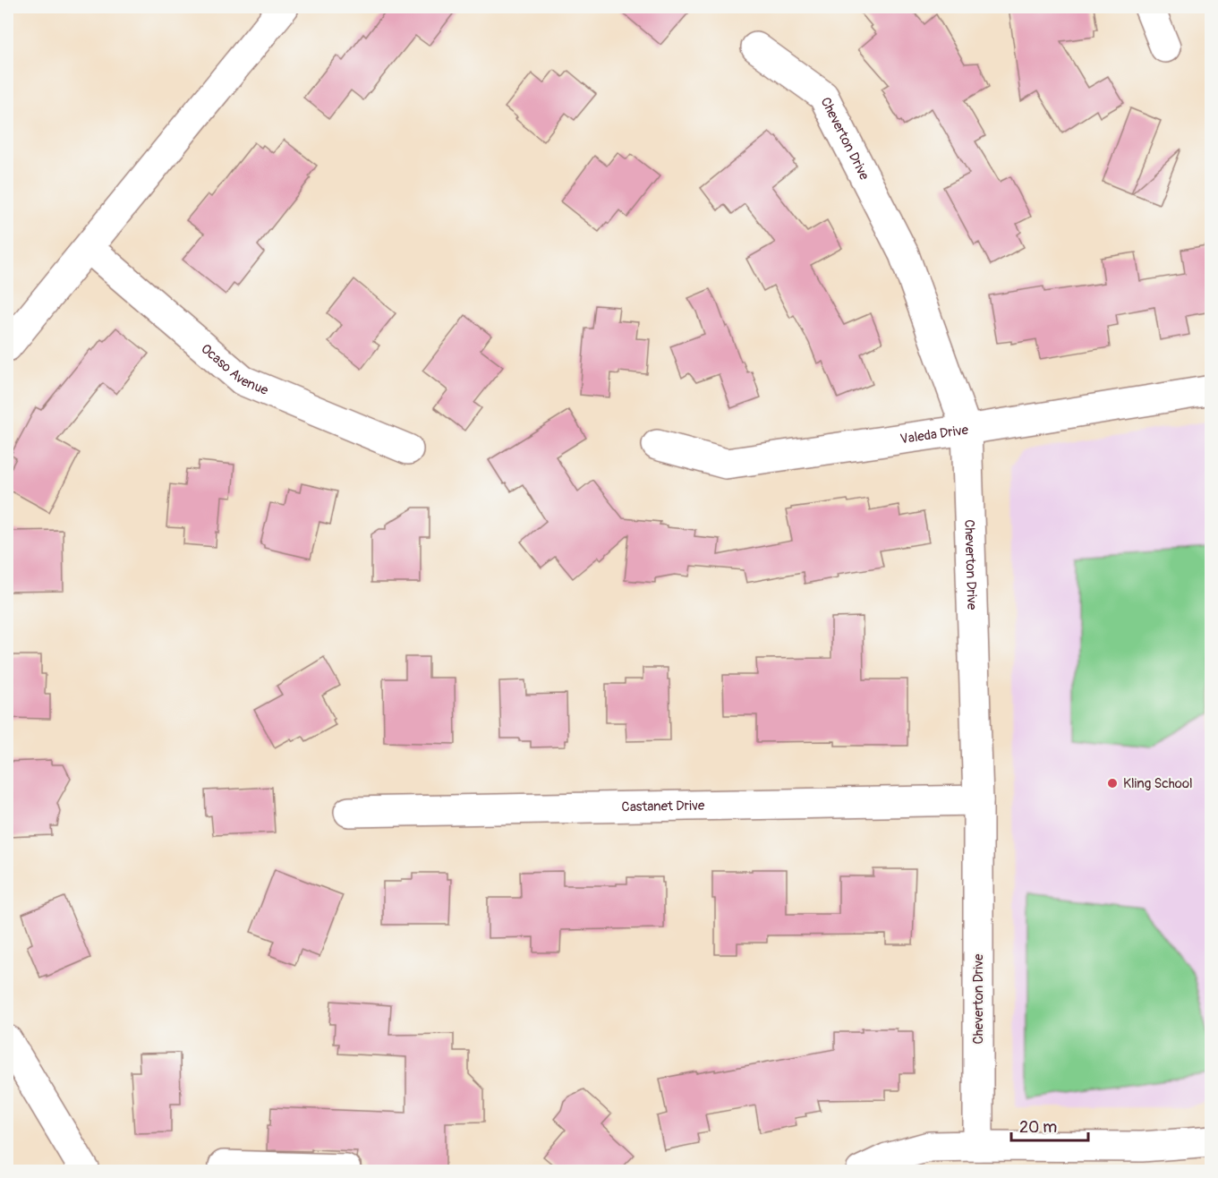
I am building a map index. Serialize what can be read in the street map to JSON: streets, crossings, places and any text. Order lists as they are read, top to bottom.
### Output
{
  "streets": {
    "street": [
      "Cheverton Drive",
      "Ocaso Avenue",
      "Valeda Drive",
      "Castanet Drive"
    ]
  },
  "crossings": [
    ["Cheverton Drive", "Valeda Drive"],
    ["Cheverton Drive", "Castanet Drive"]
  ],
  "places": ["Kling School"],
  "scale_bar": "20 m"
}
